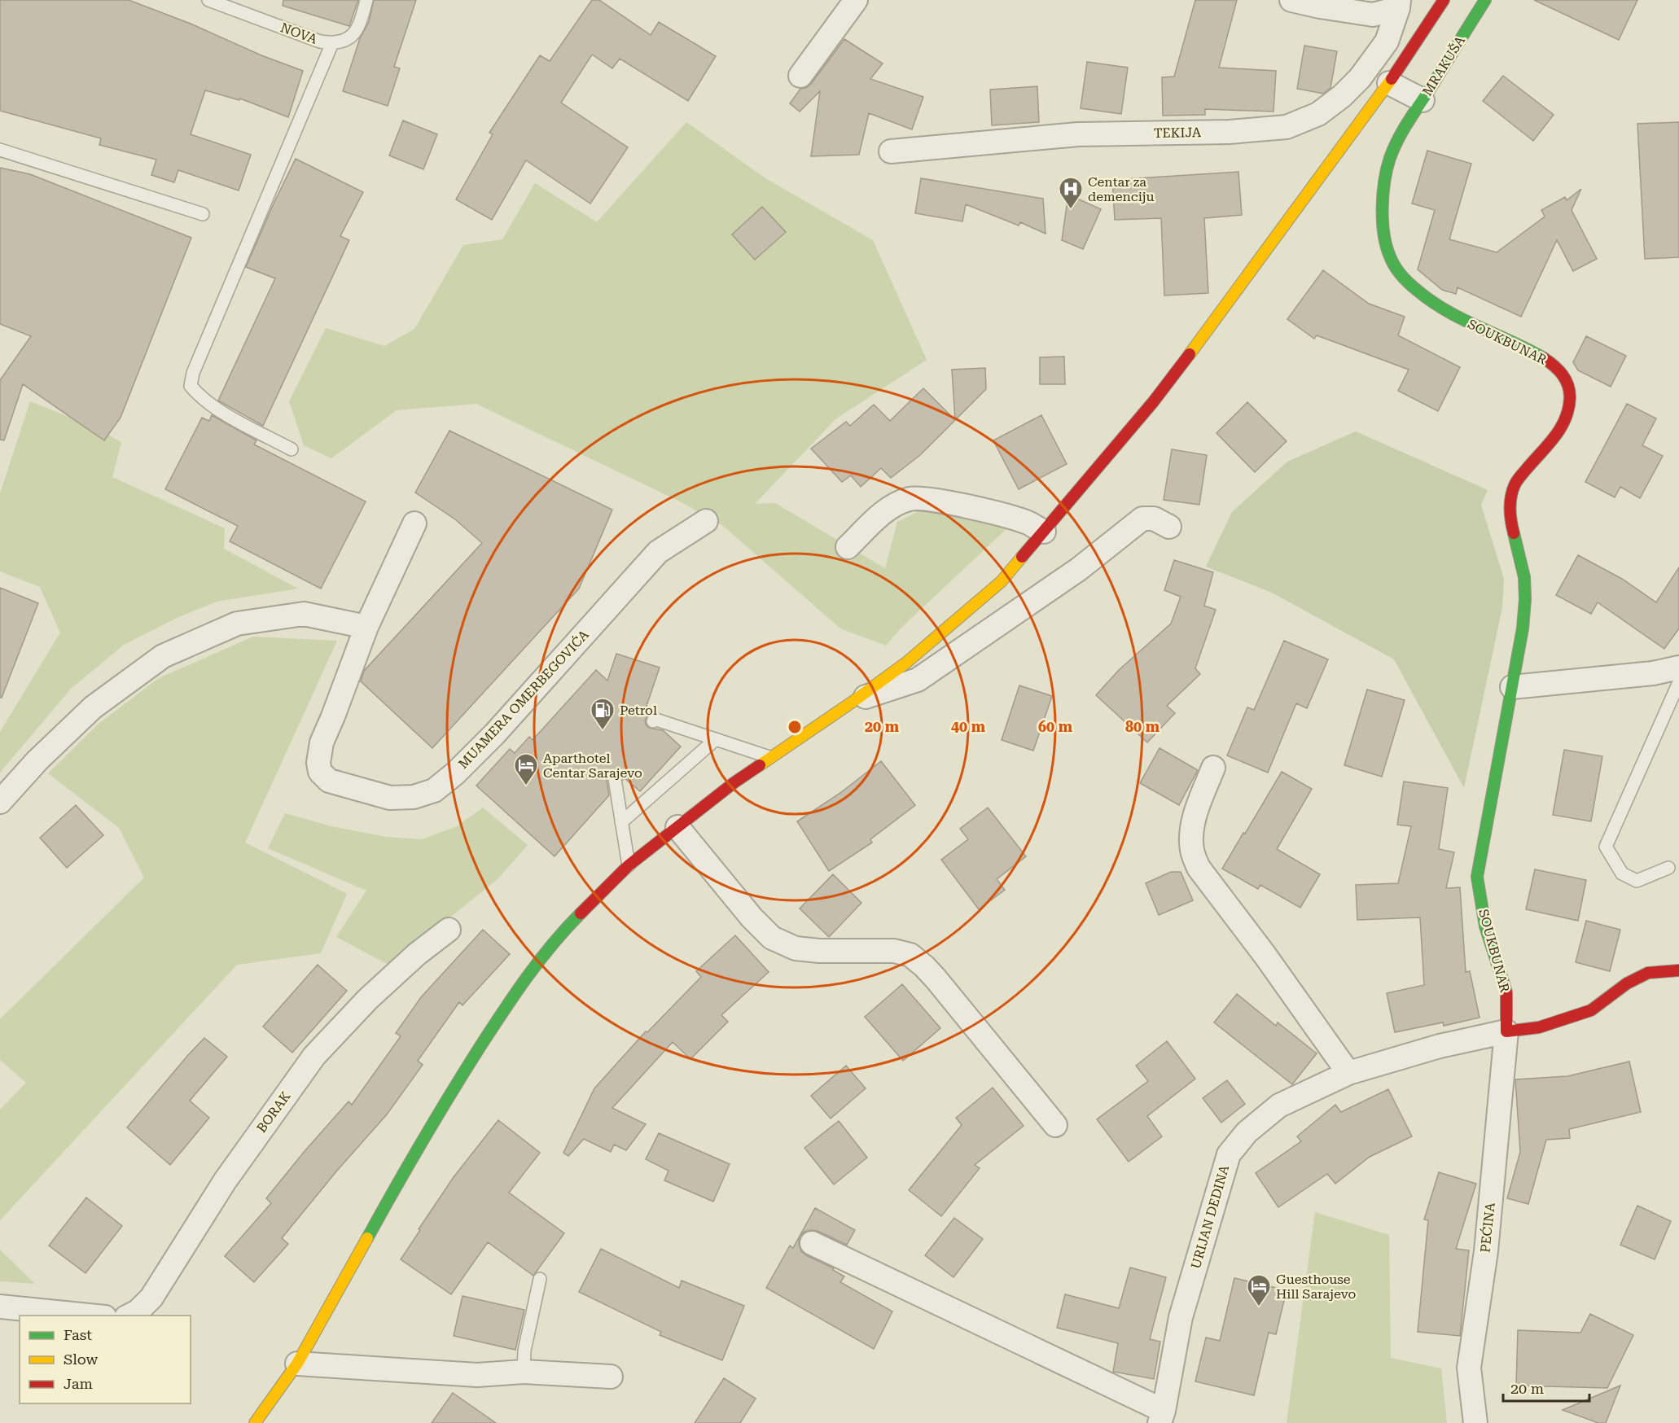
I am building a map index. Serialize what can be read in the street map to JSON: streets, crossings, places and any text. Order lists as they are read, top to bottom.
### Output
{
  "streets": {
    "main road": ["MRAKUŠA", "SOUKBUNAR"],
    "street": [
      "TEKIJA",
      "MUAMERA OMERBEGOVIĆA",
      "BORAK",
      "URIJAN DEDINA",
      "PEĆINA"
    ],
    "lane": ["NOVA"]
  },
  "crossings": [
    ["MRAKUŠA", "SOUKBUNAR"],
    ["SOUKBUNAR", "URIJAN DEDINA"],
    ["SOUKBUNAR", "PEĆINA"],
    ["URIJAN DEDINA", "PEĆINA"]
  ],
  "places": {
    "hospital": ["Centar za demenciju"],
    "fuel station": ["Petrol"],
    "hotel": ["Aparthotel Centar Sarajevo", "Guesthouse Hill Sarajevo"]
  },
  "legend": ["Fast", "Slow", "Jam"],
  "scale_bar": "20 m",
  "rings": [
    "20 m",
    "40 m",
    "60 m",
    "80 m"
  ]
}
